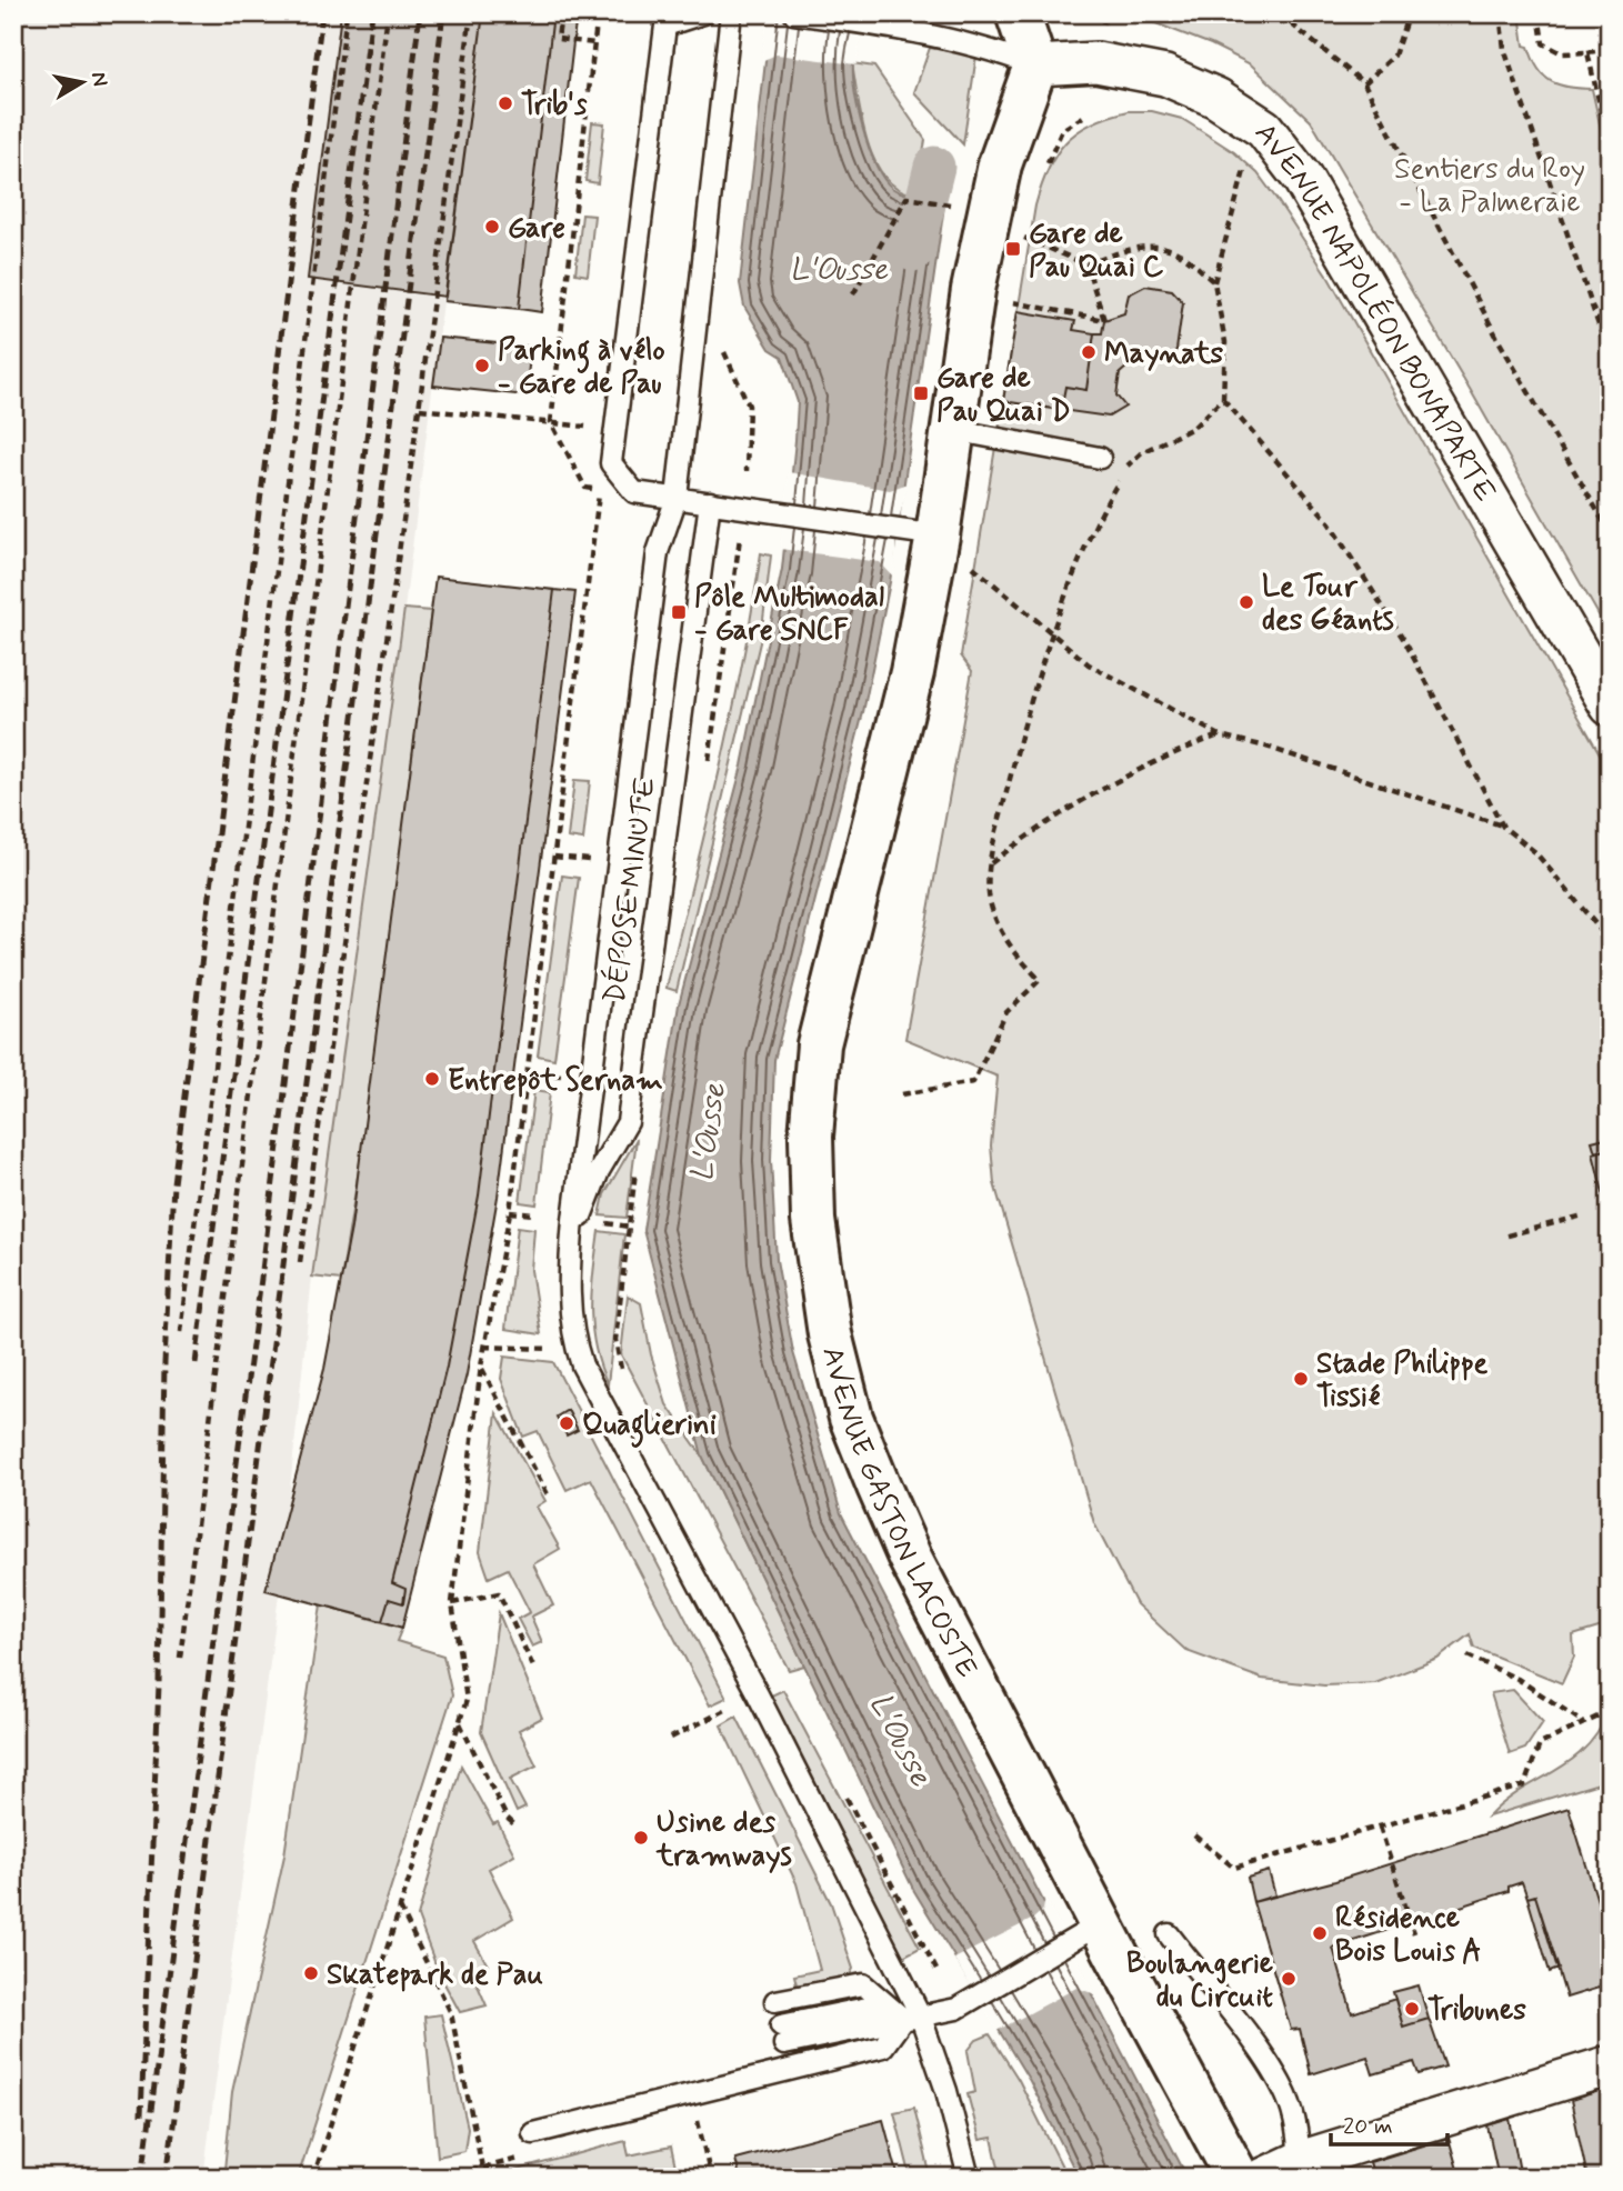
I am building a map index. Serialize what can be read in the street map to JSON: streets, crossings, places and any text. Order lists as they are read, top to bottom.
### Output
{
  "streets": {
    "main road": ["AVENUE GASTON LACOSTE"],
    "street": ["AVENUE NAPOLÉON BONAPARTE"],
    "lane": ["DÉPOSE MINUTE"]
  },
  "crossings": [
    ["AVENUE NAPOLÉON BONAPARTE", "AVENUE GASTON LACOSTE"]
  ],
  "water": ["L'Ousse"],
  "parks": ["Sentiers du Roy - La Palmeraie"],
  "places": {
    "other": [
      "Trib's",
      "Gare",
      "Maynats",
      "Parking à vélo - Gare de Pau",
      "Le Tour des Géants",
      "Entrepôt Sernam",
      "Stade Philippe Tissié",
      "Quaglierini",
      "Usine des tramways",
      "Résidence Bois Louis A",
      "Skatepark de Pau",
      "Boulangerie du Circuit",
      "Tribunes"
    ],
    "transit": ["Gare de Pau Quai C", "Gare de Pau Quai D", "Pôle Multimodal - Gare SNCF"]
  },
  "scale_bar": "20 m",
  "north": "right"
}
